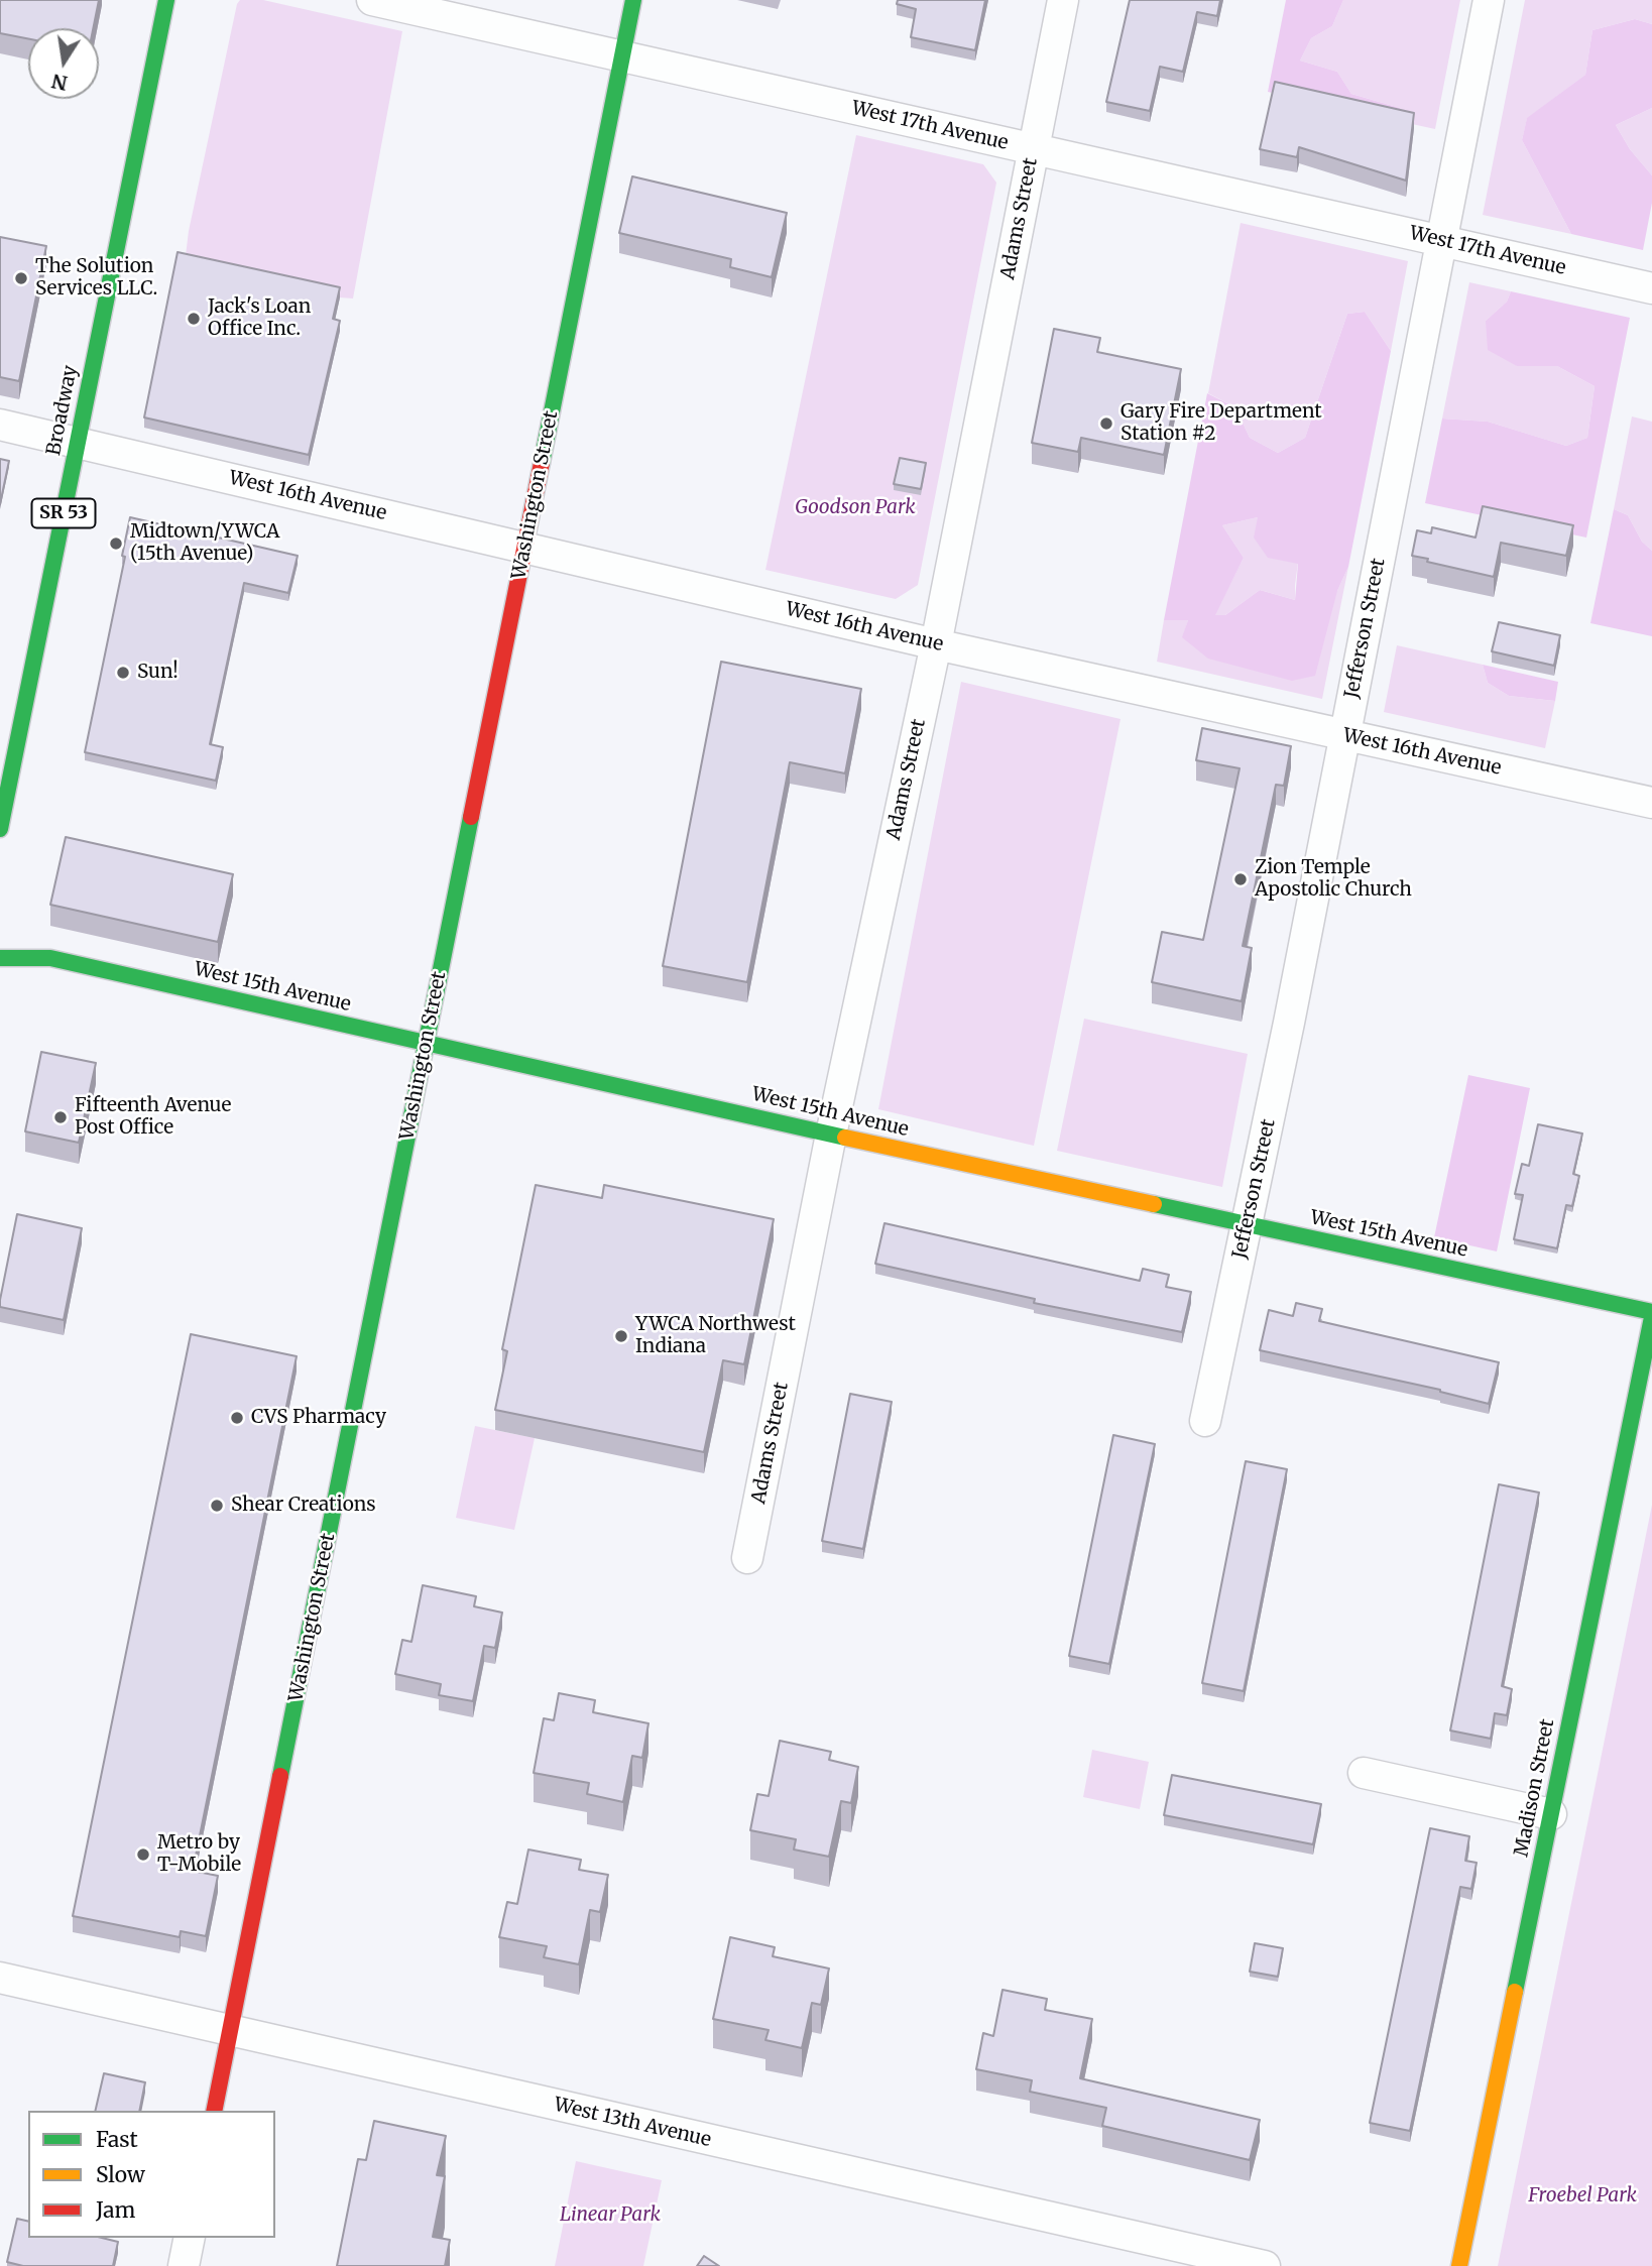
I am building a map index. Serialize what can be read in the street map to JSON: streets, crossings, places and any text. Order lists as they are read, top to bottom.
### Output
{
  "streets": {
    "street": [
      "West 17th Avenue",
      "Adams Street",
      "Broadway",
      "Washington Street",
      "West 16th Avenue",
      "SR 53",
      "Jefferson Street",
      "West 15th Avenue",
      "Madison Street",
      "West 13th Avenue"
    ]
  },
  "crossings": [
    ["West 17th Avenue", "Adams Street"],
    ["West 17th Avenue", "Washington Street"],
    ["West 17th Avenue", "Jefferson Street"],
    ["Adams Street", "West 16th Avenue"],
    ["Adams Street", "West 15th Avenue"],
    ["Broadway", "West 16th Avenue"],
    ["Washington Street", "West 16th Avenue"],
    ["Washington Street", "West 15th Avenue"],
    ["Washington Street", "West 13th Avenue"],
    ["West 16th Avenue", "Jefferson Street"],
    ["Jefferson Street", "West 15th Avenue"],
    ["West 15th Avenue", "Madison Street"]
  ],
  "parks": ["Goodson Park", "Froebel Park", "Linear Park"],
  "places": [
    "The Solution Services LLC.",
    "Jack's Loan Office Inc.",
    "Gary Fire Department Station #2",
    "Midtown/YWCA (15th Avenue)",
    "Sun!",
    "Zion Temple Apostolic Church",
    "Fifteenth Avenue Post Office",
    "YWCA Northwest Indiana",
    "CVS Pharmacy",
    "Shear Creations",
    "Metro by T-Mobile"
  ],
  "legend": ["Fast", "Slow", "Jam"],
  "north": "bottom"
}
